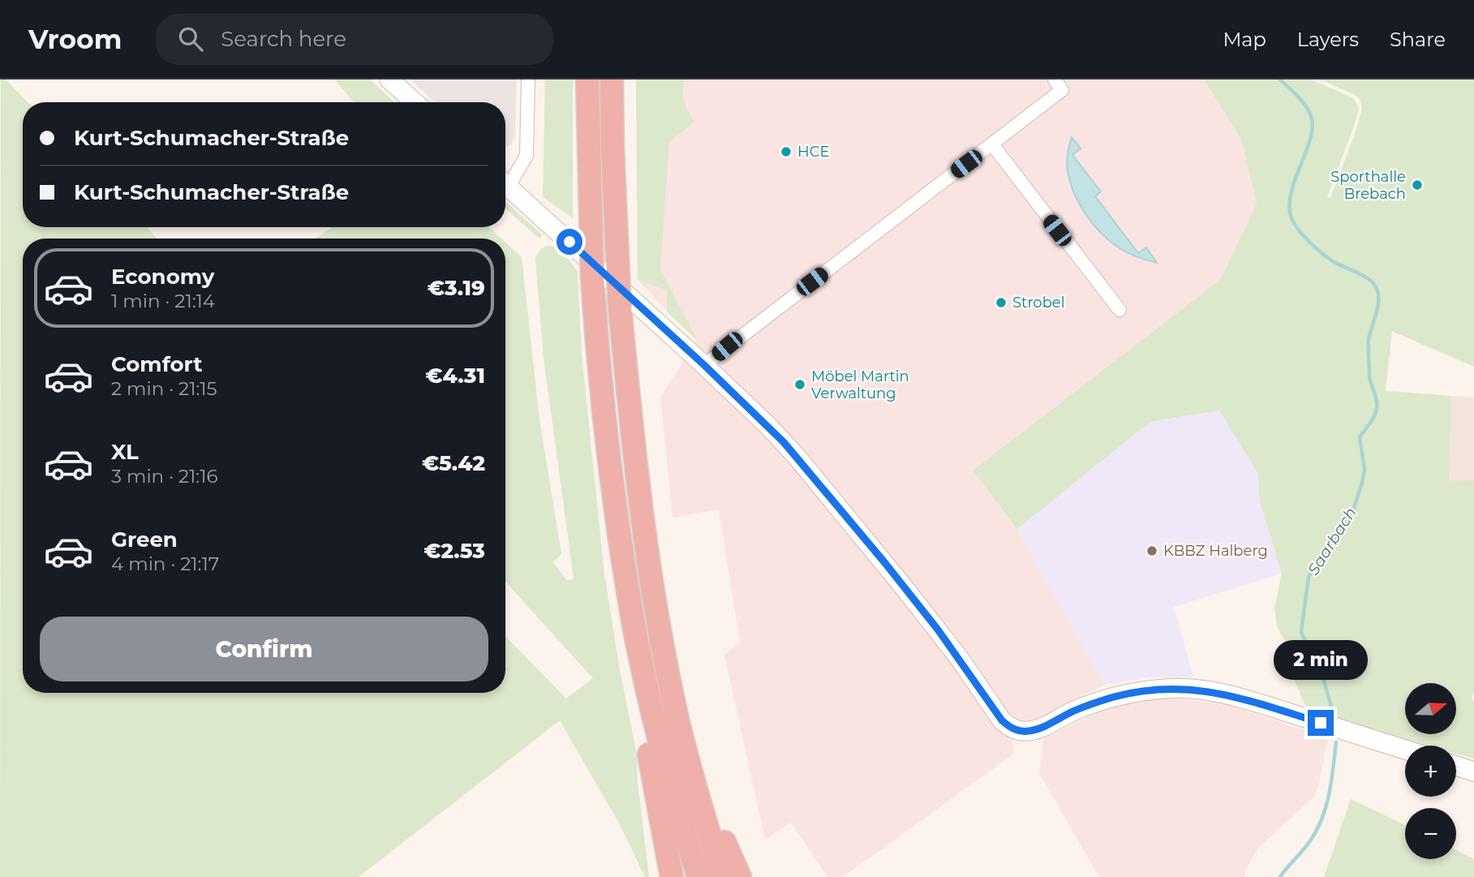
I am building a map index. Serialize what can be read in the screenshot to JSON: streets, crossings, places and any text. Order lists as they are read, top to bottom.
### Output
{
  "water": ["Saarbach"],
  "places": [
    "HCE",
    "Sporthalle Brebach",
    "Strobel",
    "Möbel Martin Verwaltung",
    "KBBZ Halberg"
  ],
  "north": "right",
  "page": {
    "header": "Vroom",
    "search": "Search here",
    "nav": ["Map", "Layers", "Share"],
    "banner": ["Kurt-Schumacher-Straße", "Kurt-Schumacher-Straße"],
    "list": [
      {
        "name": "Economy",
        "note": "1 min · 21:14",
        "value": "€3.19"
      },
      {
        "name": "Comfort",
        "note": "2 min · 21:15",
        "value": "€4.31"
      },
      {
        "name": "XL",
        "note": "3 min · 21:16",
        "value": "€5.42"
      },
      {
        "name": "Green",
        "note": "4 min · 21:17",
        "value": "€2.53"
      }
    ],
    "buttons": "Confirm",
    "bubble": "2 min",
    "map_buttons": ["+", "−"]
  }
}
